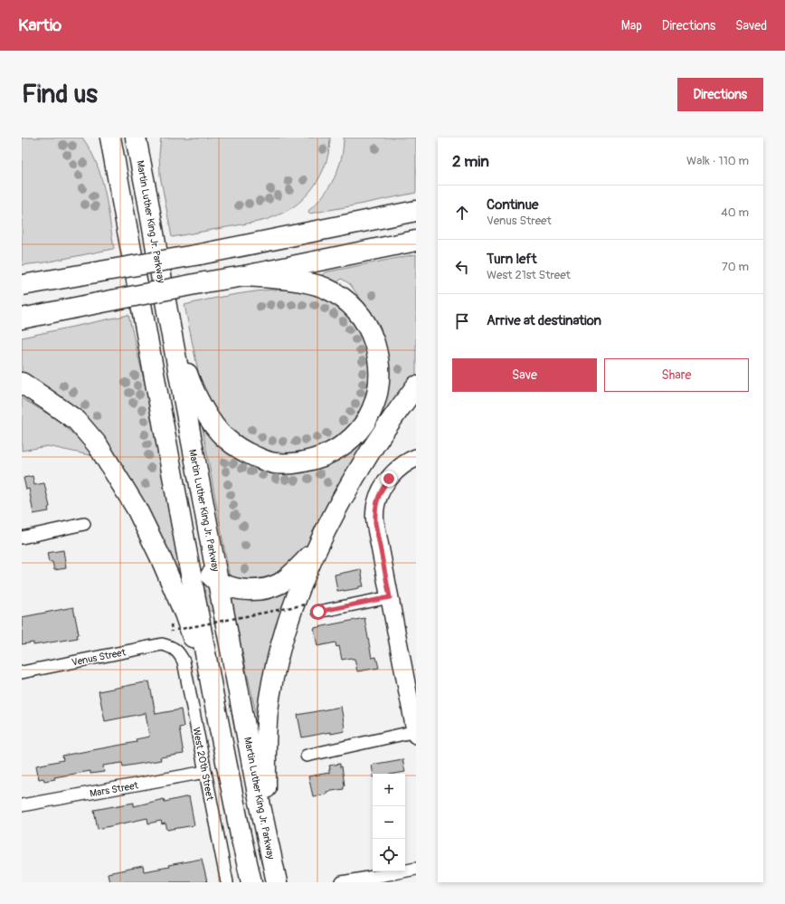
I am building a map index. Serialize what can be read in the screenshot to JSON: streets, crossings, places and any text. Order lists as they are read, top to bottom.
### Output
{
  "streets": {
    "highway": ["Martin Luther King Jr. Parkway"],
    "street": ["Venus Street", "West 20th Street", "Mars Street"]
  },
  "crossings": [
    ["Venus Street", "West 20th Street"],
    ["West 20th Street", "Mars Street"]
  ],
  "page": {
    "header": "Kartio",
    "nav": ["Map", "Directions", "Saved"],
    "buttons": [
      "Directions",
      ["Save", "Share"]
    ],
    "title": "Find us",
    "heading": ["2 min", "Walk · 110 m"],
    "list": [
      ["Continue", "Venus Street", "40 m"],
      ["Turn left", "West 21st Street", "70 m"],
      "Arrive at destination"
    ],
    "map_buttons": ["+", "−"]
  }
}
